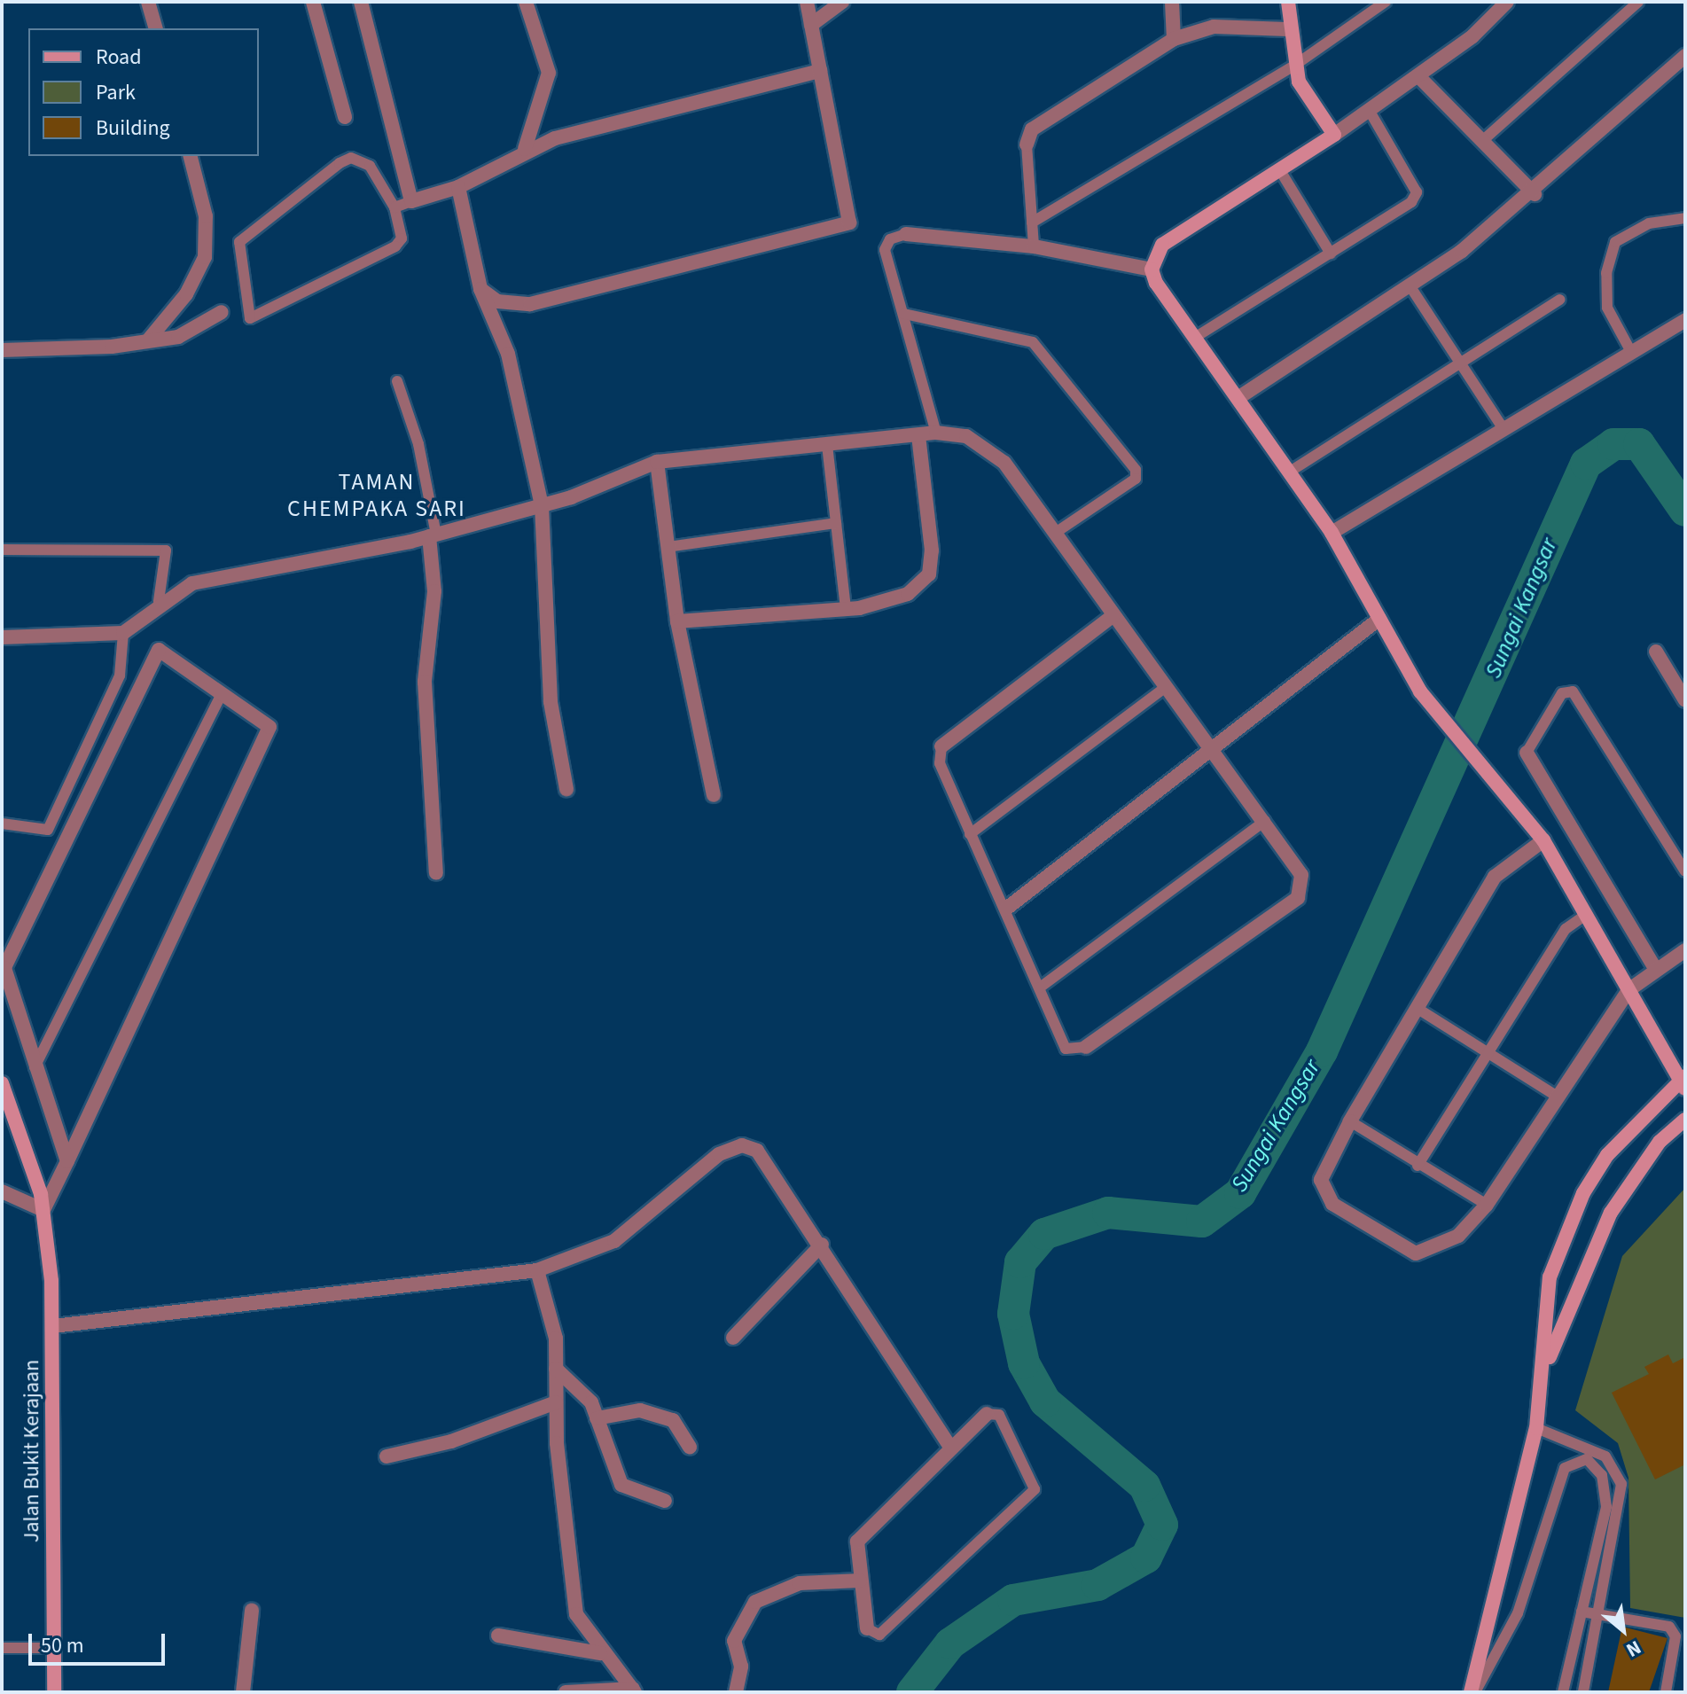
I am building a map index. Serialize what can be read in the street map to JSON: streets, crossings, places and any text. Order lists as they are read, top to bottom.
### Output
{
  "streets": {
    "street": ["Jalan Bukit Kerajaan"]
  },
  "districts": ["TAMAN CHEMPAKA SARI"],
  "water": ["Sungai Kangsar"],
  "legend": ["Road", "Park", "Building"],
  "scale_bar": "50 m",
  "north": "bottom right"
}
